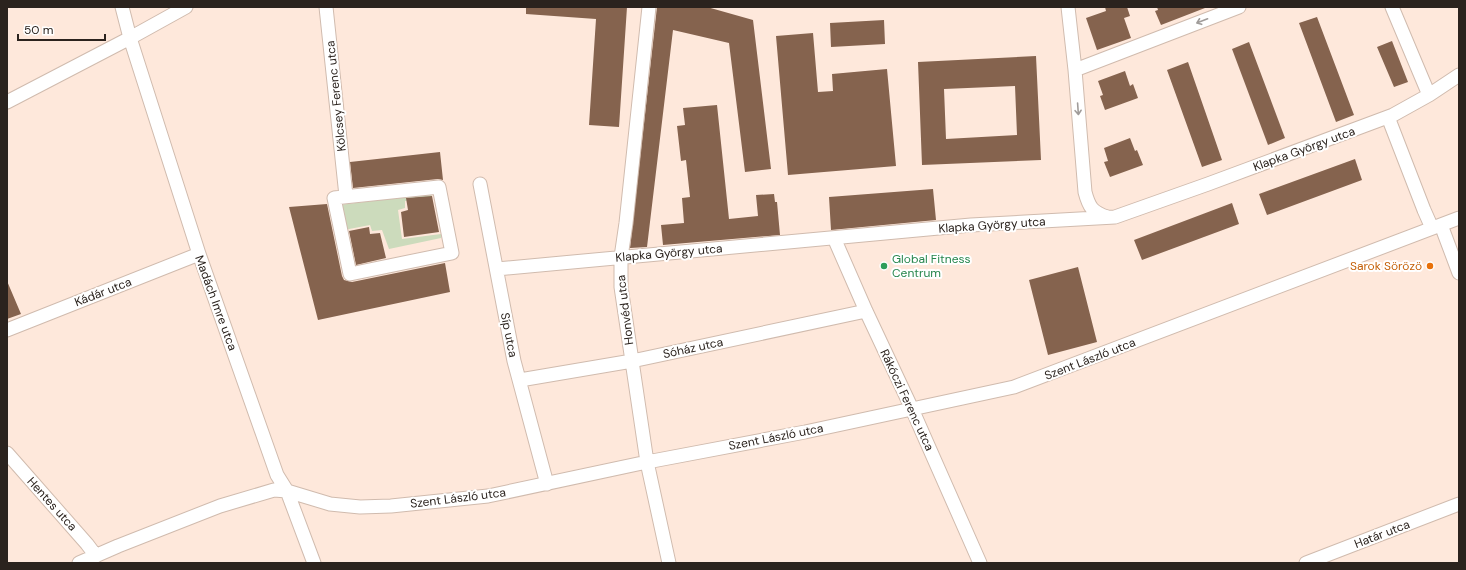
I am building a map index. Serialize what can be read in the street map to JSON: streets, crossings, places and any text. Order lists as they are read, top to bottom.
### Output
{
  "streets": {
    "street": [
      "Kölcsey Ferenc utca",
      "Klapka György utca",
      "Kádár utca",
      "Madách Imre utca",
      "Honvéd utca",
      "Síp utca",
      "Sóház utca",
      "Szent László utca",
      "Rákóczi Ferenc utca",
      "Hentes utca",
      "Határ utca"
    ]
  },
  "crossings": [
    ["Klapka György utca", "Honvéd utca"],
    ["Klapka György utca", "Síp utca"],
    ["Klapka György utca", "Rákóczi Ferenc utca"],
    ["Kádár utca", "Madách Imre utca"],
    ["Madách Imre utca", "Szent László utca"],
    ["Honvéd utca", "Sóház utca"],
    ["Honvéd utca", "Szent László utca"],
    ["Síp utca", "Sóház utca"],
    ["Síp utca", "Szent László utca"],
    ["Sóház utca", "Rákóczi Ferenc utca"],
    ["Szent László utca", "Rákóczi Ferenc utca"],
    ["Szent László utca", "Hentes utca"]
  ],
  "places": ["Global Fitness Centrum", "Sarok Sörözö"],
  "scale_bar": "50 m"
}
